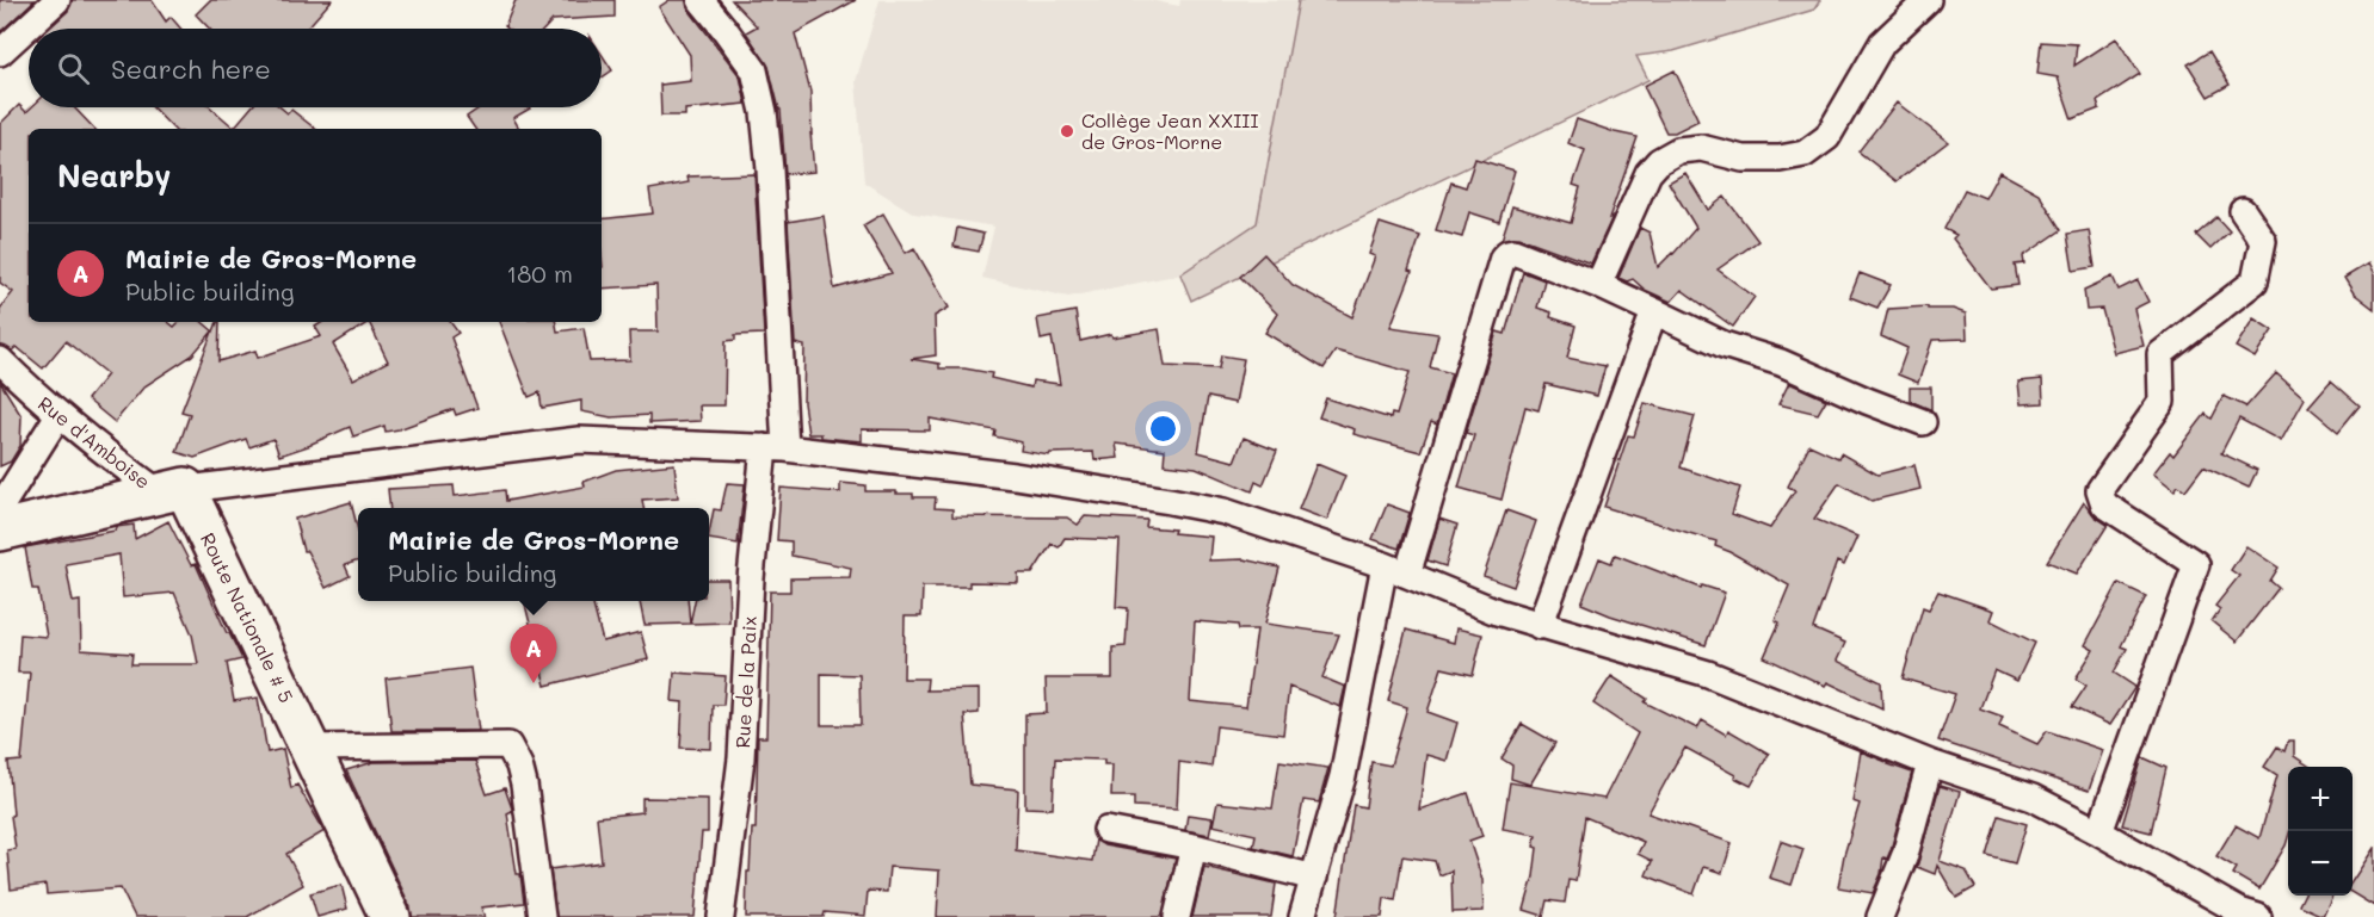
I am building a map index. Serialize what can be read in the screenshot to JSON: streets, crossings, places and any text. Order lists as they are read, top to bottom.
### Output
{
  "streets": {
    "main road": ["Route Nationale # 5"],
    "street": ["Rue d'Amboise", "Rue de la Paix"]
  },
  "crossings": [
    ["Rue d'Amboise", "Route Nationale # 5"]
  ],
  "places": ["Collège Jean XXIII de Gros-Morne"],
  "page": {
    "search": "Search here",
    "heading": "Nearby",
    "list": [
      {
        "mark": "A",
        "name": "Mairie de Gros-Morne",
        "note": "Public building",
        "value": "180 m"
      }
    ],
    "popup": ["Mairie de Gros-Morne", "Public building"],
    "pins": "A",
    "map_buttons": ["+", "−"]
  }
}
